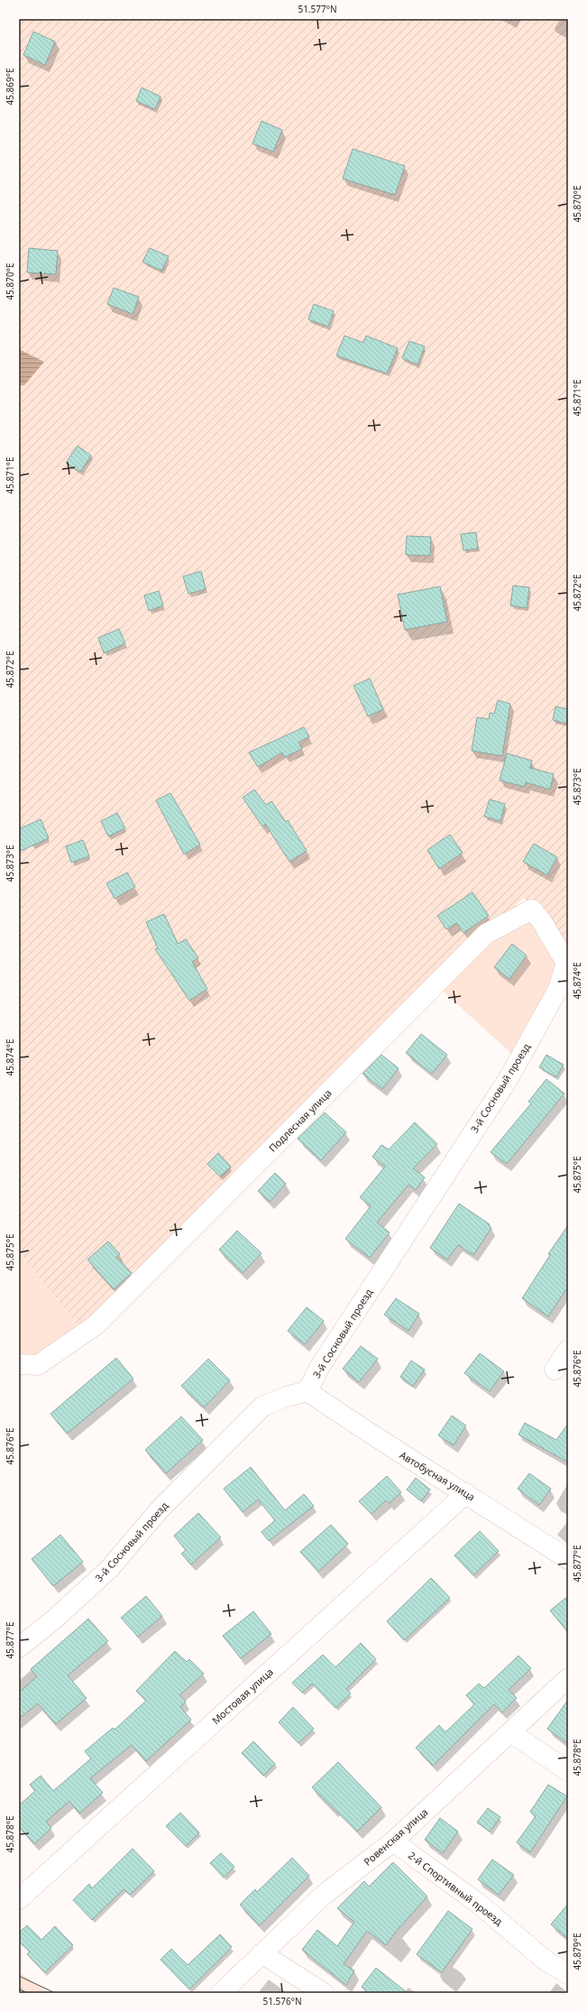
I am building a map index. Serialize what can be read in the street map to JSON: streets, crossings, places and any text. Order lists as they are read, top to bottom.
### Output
{
  "streets": {
    "street": [
      "3-й Сосновый проезд",
      "Подлесная улица",
      "Автобусная улица",
      "Мостовая улица",
      "Ровенская улица",
      "2-й Спортивный проезд"
    ]
  },
  "crossings": [
    ["3-й Сосновый проезд", "Подлесная улица"],
    ["3-й Сосновый проезд", "Автобусная улица"],
    ["Автобусная улица", "Мостовая улица"],
    ["Ровенская улица", "2-й Спортивный проезд"]
  ],
  "coordinates": [
    "51.577°N",
    "45.869°E",
    "45.870°E",
    "45.871°E",
    "45.872°E",
    "45.873°E",
    "45.874°E",
    "45.875°E",
    "45.876°E",
    "45.877°E",
    "45.878°E",
    "45.879°E",
    "51.576°N"
  ]
}
